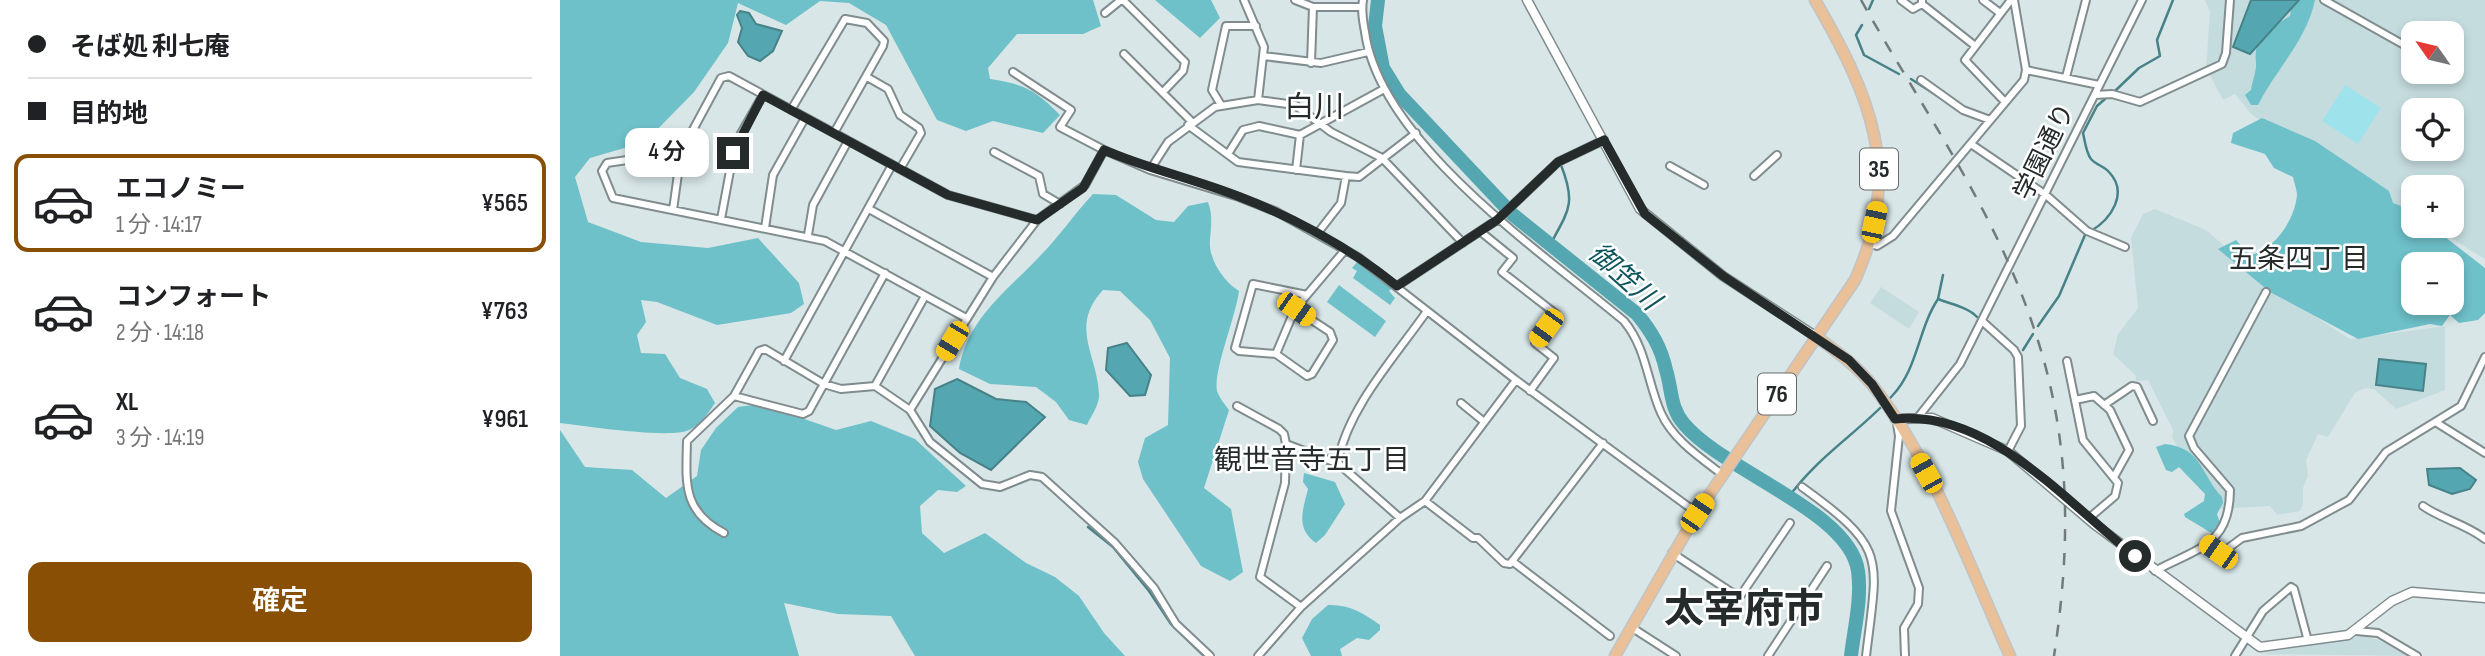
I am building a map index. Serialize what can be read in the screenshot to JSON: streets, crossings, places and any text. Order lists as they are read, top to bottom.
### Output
{
  "streets": {
    "main road": ["35", "76"],
    "street": ["学園通り"]
  },
  "crossings": [
    ["35", "76"]
  ],
  "districts": [
    "白川",
    "五条四丁目",
    "観世音寺五丁目",
    "太宰府市"
  ],
  "water": ["御笠川"],
  "north": "top left",
  "page": {
    "banner": ["そば処 利七庵", "目的地"],
    "map_buttons": ["+", "−"],
    "bubble": "4 分",
    "list": [
      {
        "name": "エコノミー",
        "note": "1 分 · 14:17",
        "value": "¥565"
      },
      {
        "name": "コンフォート",
        "note": "2 分 · 14:18",
        "value": "¥763"
      },
      {
        "name": "XL",
        "note": "3 分 · 14:19",
        "value": "¥961"
      }
    ],
    "buttons": "確定"
  }
}
